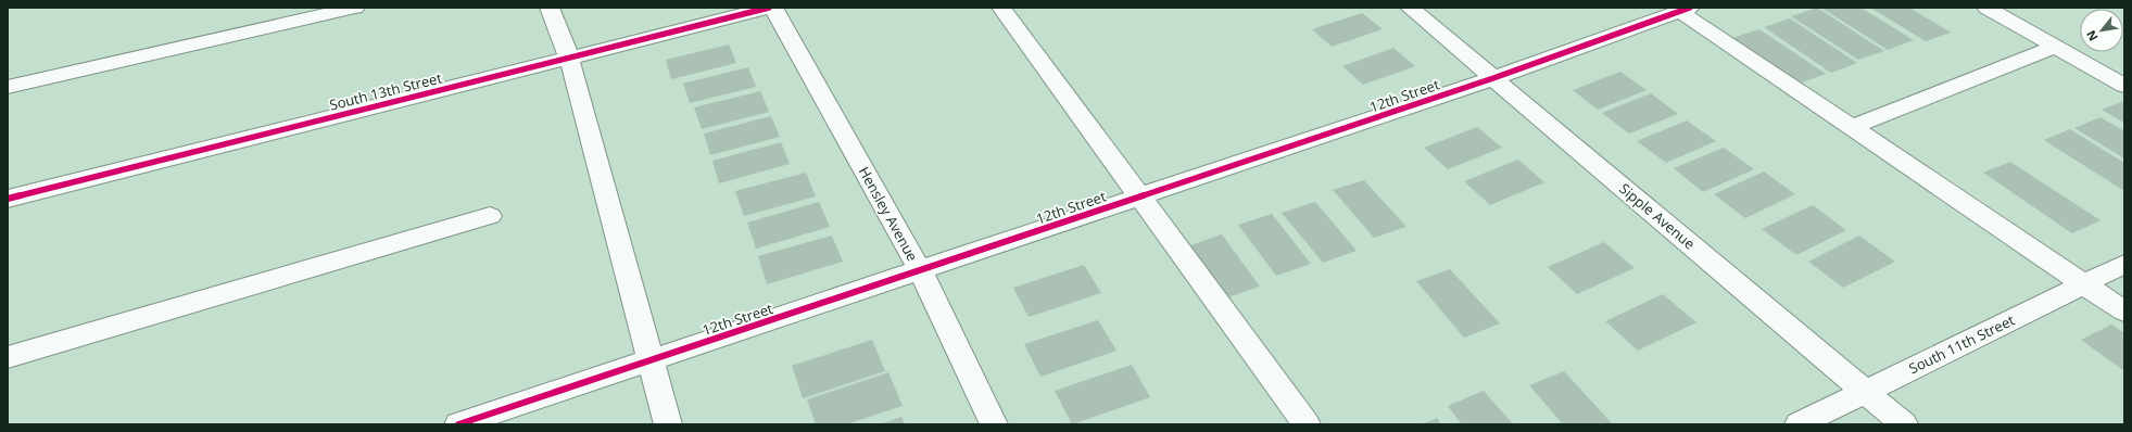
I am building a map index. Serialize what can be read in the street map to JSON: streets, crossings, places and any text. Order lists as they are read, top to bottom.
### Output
{
  "streets": {
    "street": [
      "South 13th Street",
      "12th Street",
      "Hensley Avenue",
      "Sipple Avenue",
      "South 11th Street"
    ]
  },
  "crossings": [
    ["12th Street", "Hensley Avenue"],
    ["12th Street", "Sipple Avenue"],
    ["Sipple Avenue", "South 11th Street"]
  ],
  "north": "bottom left"
}
